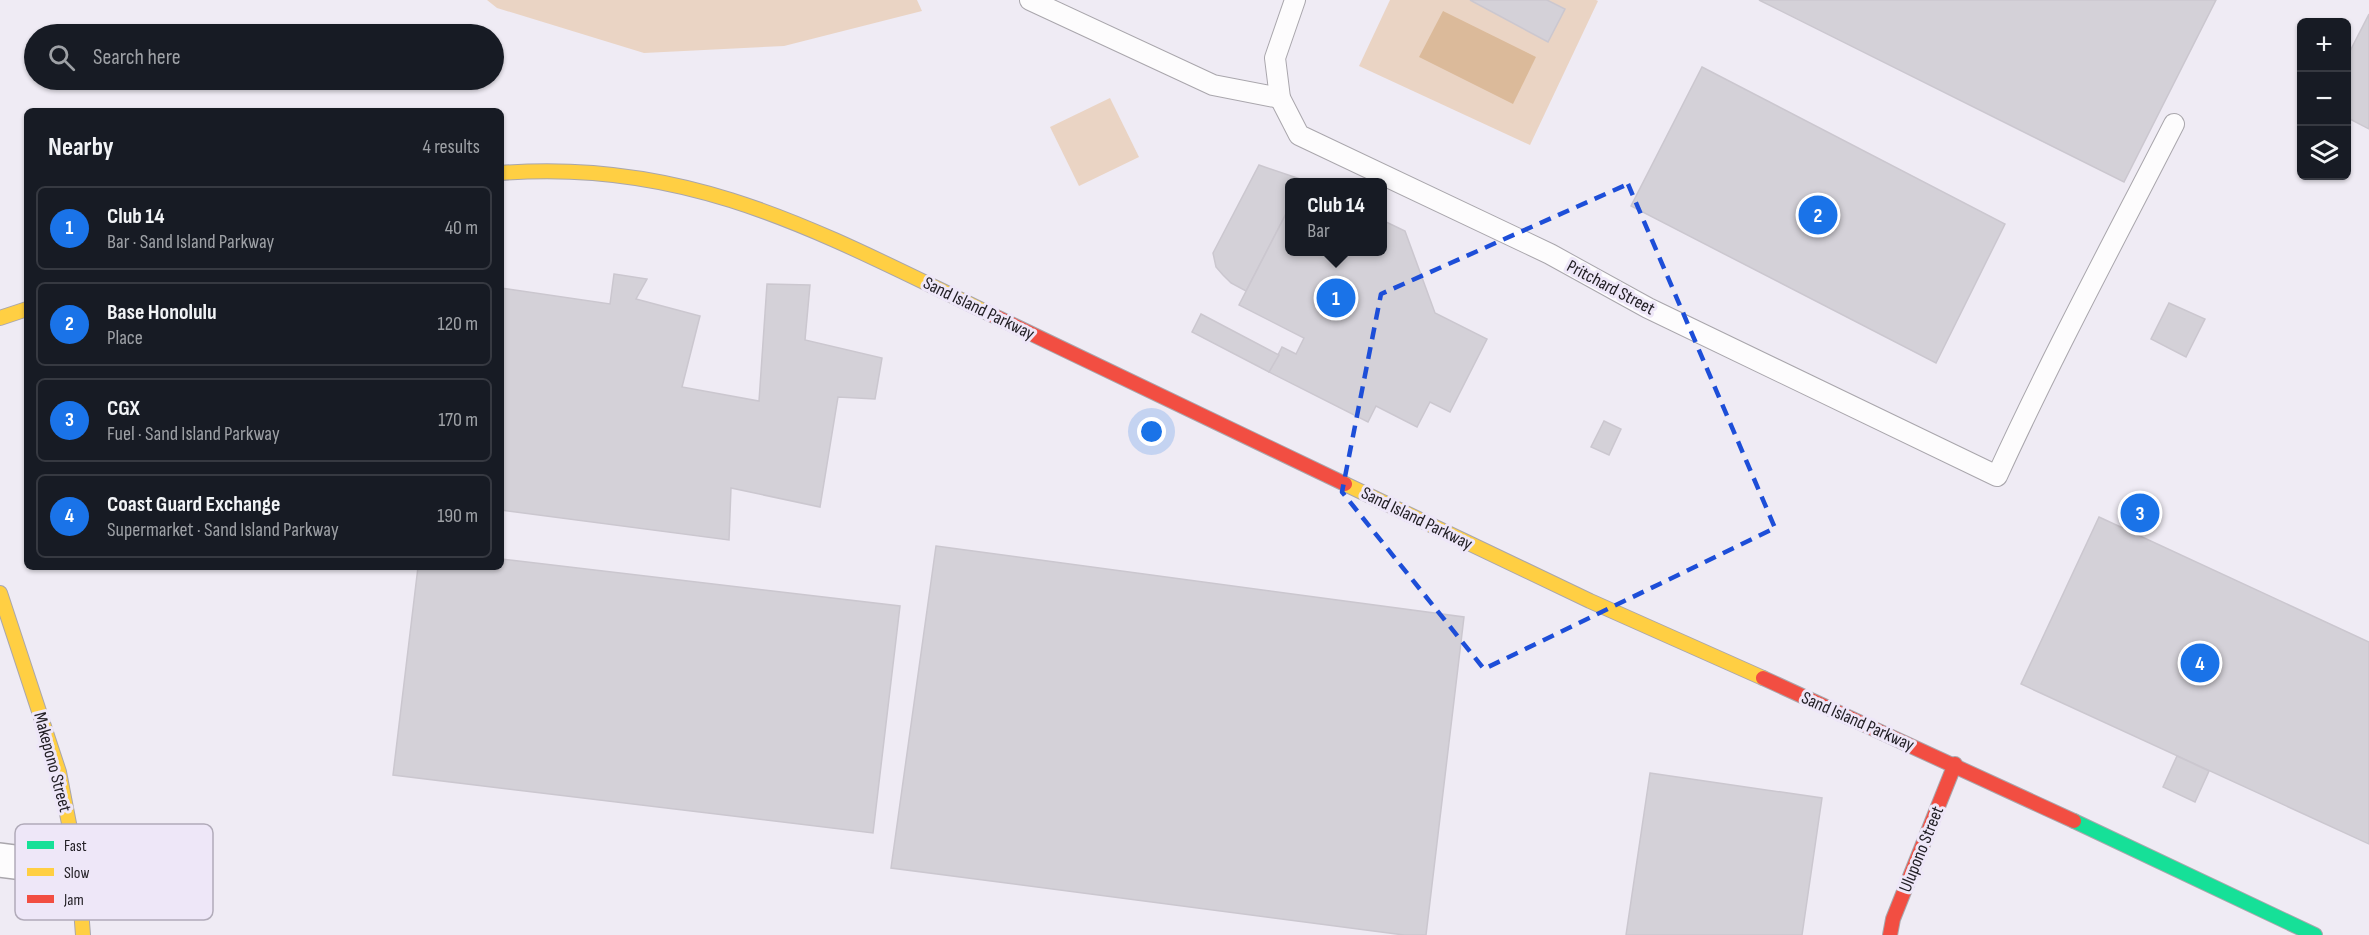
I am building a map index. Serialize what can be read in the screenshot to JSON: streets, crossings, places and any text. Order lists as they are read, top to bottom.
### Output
{
  "streets": {
    "street": ["Sand Island Parkway", "Makepono Street", "Ulupono Street"],
    "lane": ["Pritchard Street"]
  },
  "crossings": [
    ["Sand Island Parkway", "Ulupono Street"]
  ],
  "legend": ["Fast", "Slow", "Jam"],
  "page": {
    "map_buttons": ["+", "−"],
    "search": "Search here",
    "heading": ["Nearby", "4 results"],
    "popup": ["Club 14", "Bar"],
    "list": [
      {
        "mark": "1",
        "name": "Club 14",
        "note": "Bar · Sand Island Parkway",
        "value": "40 m"
      },
      {
        "mark": "2",
        "name": "Base Honolulu",
        "note": "Place",
        "value": "120 m"
      },
      {
        "mark": "3",
        "name": "CGX",
        "note": "Fuel · Sand Island Parkway",
        "value": "170 m"
      },
      {
        "mark": "4",
        "name": "Coast Guard Exchange",
        "note": "Supermarket · Sand Island Parkway",
        "value": "190 m"
      }
    ],
    "pins": [
      "2",
      "1",
      "3",
      "4"
    ]
  }
}
